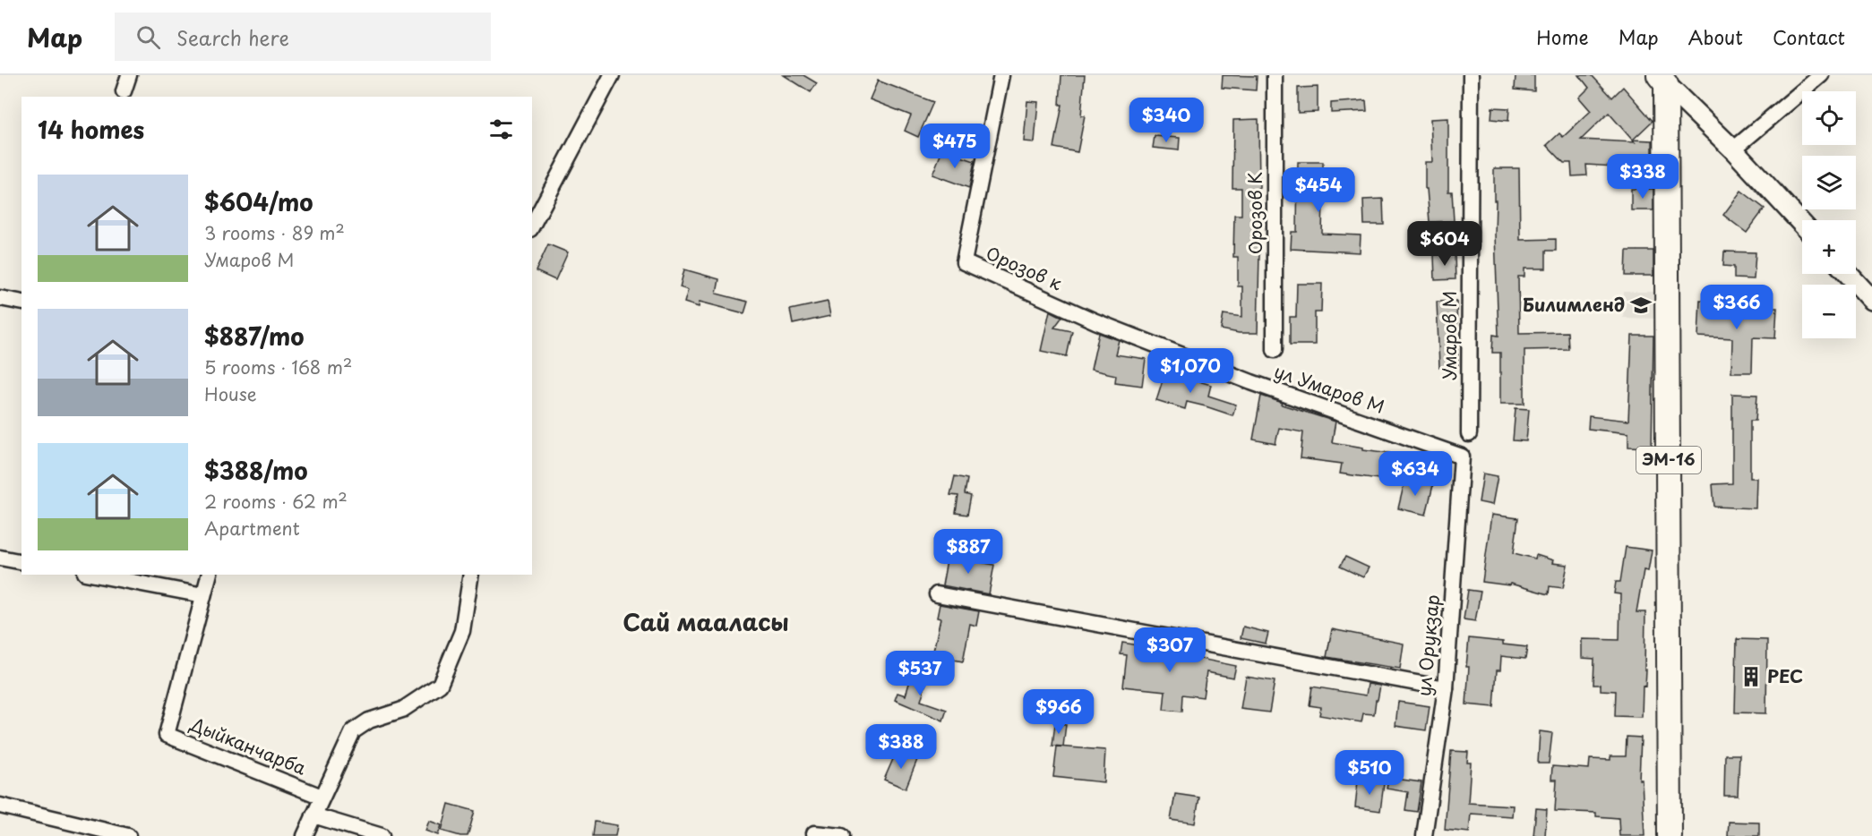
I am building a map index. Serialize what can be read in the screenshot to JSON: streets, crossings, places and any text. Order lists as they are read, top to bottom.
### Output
{
  "streets": {
    "highway": ["ЭМ-16"],
    "street": [
      "Орозов К",
      "Орозов к",
      "Умаров М",
      "ул Умаров М",
      "ул Орукзар",
      "Дыйканчарба"
    ]
  },
  "crossings": [
    ["Орозов к", "ул Умаров М"],
    ["ул Умаров М", "ул Орукзар"]
  ],
  "districts": ["Сай мааласы"],
  "places": {
    "school or university": ["Билимленд"],
    "building": ["РЕС"]
  },
  "page": {
    "header": "Map",
    "search": "Search here",
    "nav": [
      "Home",
      "Map",
      "About",
      "Contact"
    ],
    "map_buttons": ["+", "−"],
    "heading": "14 homes",
    "price": [
      "$340",
      "$475",
      "$338",
      "$454",
      "$604",
      "$366",
      "$1,070",
      "$634",
      "$887",
      "$307",
      "$537",
      "$966",
      "$388",
      "$510"
    ],
    "list": [
      {
        "name": "$604/mo",
        "note": "3 rooms · 89 m² · Умаров М"
      },
      {
        "name": "$887/mo",
        "note": "5 rooms · 168 m² · House"
      },
      {
        "name": "$388/mo",
        "note": "2 rooms · 62 m² · Apartment"
      }
    ]
  }
}
